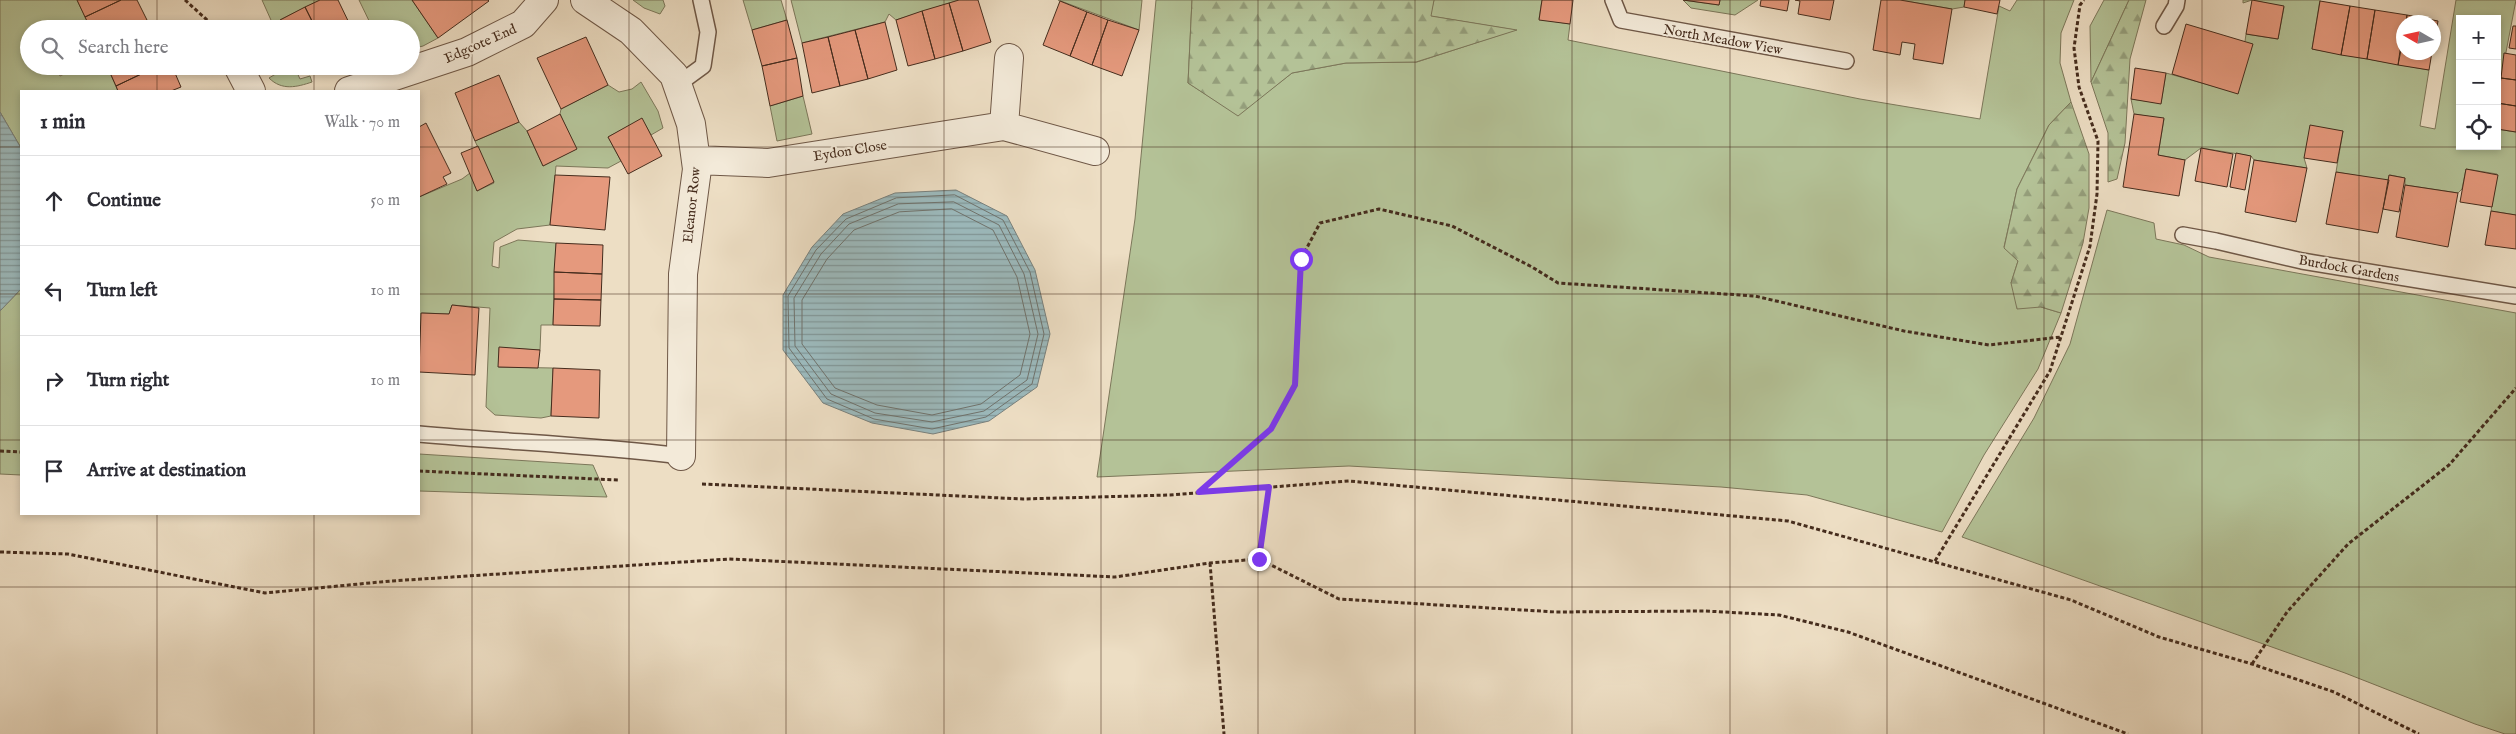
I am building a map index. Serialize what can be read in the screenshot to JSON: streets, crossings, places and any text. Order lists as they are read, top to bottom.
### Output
{
  "streets": {
    "street": ["Edgcote End", "Eydon Close", "Eleanor Row"],
    "lane": ["North Meadow View", "Burdock Gardens"]
  },
  "crossings": [
    ["Eydon Close", "Eleanor Row"]
  ],
  "north": "left",
  "page": {
    "map_buttons": ["+", "−"],
    "search": "Search here",
    "heading": ["1 min", "Walk · 70 m"],
    "list": [
      ["Continue", "50 m"],
      ["Turn left", "10 m"],
      ["Turn right", "10 m"],
      "Arrive at destination"
    ]
  }
}
